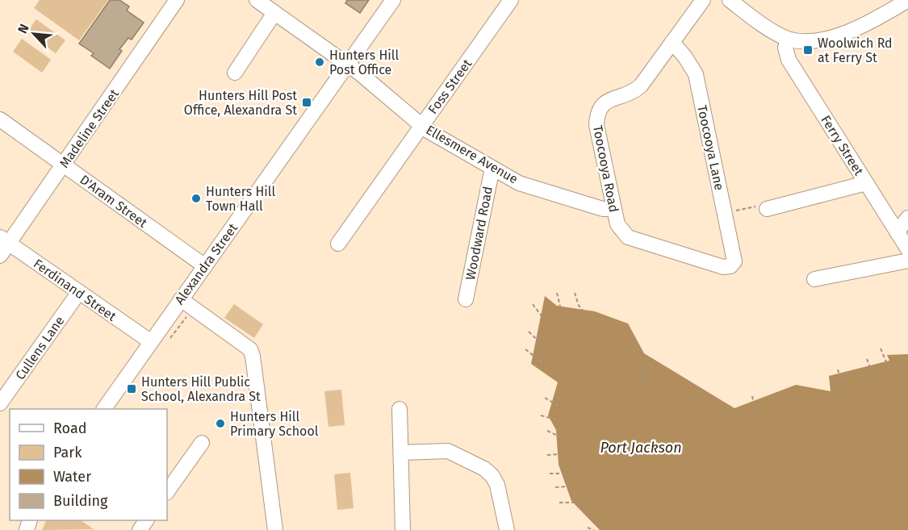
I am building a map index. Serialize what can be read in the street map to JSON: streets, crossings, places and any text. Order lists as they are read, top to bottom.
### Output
{
  "streets": {
    "street": [
      "Foss Street",
      "Madeline Street",
      "Ferry Street",
      "Toocooya Lane",
      "Ellesmere Avenue",
      "Toocooya Road",
      "D'Aram Street",
      "Woodward Road",
      "Alexandra Street",
      "Ferdinand Street",
      "Cullens Lane"
    ]
  },
  "crossings": [
    ["Foss Street", "Ellesmere Avenue"],
    ["Madeline Street", "D'Aram Street"],
    ["Madeline Street", "Ferdinand Street"],
    ["Toocooya Lane", "Toocooya Road"],
    ["Ellesmere Avenue", "Toocooya Road"],
    ["Ellesmere Avenue", "Woodward Road"],
    ["Ellesmere Avenue", "Alexandra Street"],
    ["D'Aram Street", "Alexandra Street"],
    ["Alexandra Street", "Ferdinand Street"],
    ["Ferdinand Street", "Cullens Lane"]
  ],
  "water": ["Port Jackson"],
  "places": {
    "transit": ["Woolwich Rd at Ferry St", "Hunters Hill Post Office, Alexandra St", "Hunters Hill Public School, Alexandra St"],
    "other": ["Hunters Hill Post Office", "Hunters Hill Town Hall", "Hunters Hill Primary School"]
  },
  "legend": [
    "Road",
    "Park",
    "Water",
    "Building"
  ],
  "north": "top left"
}
